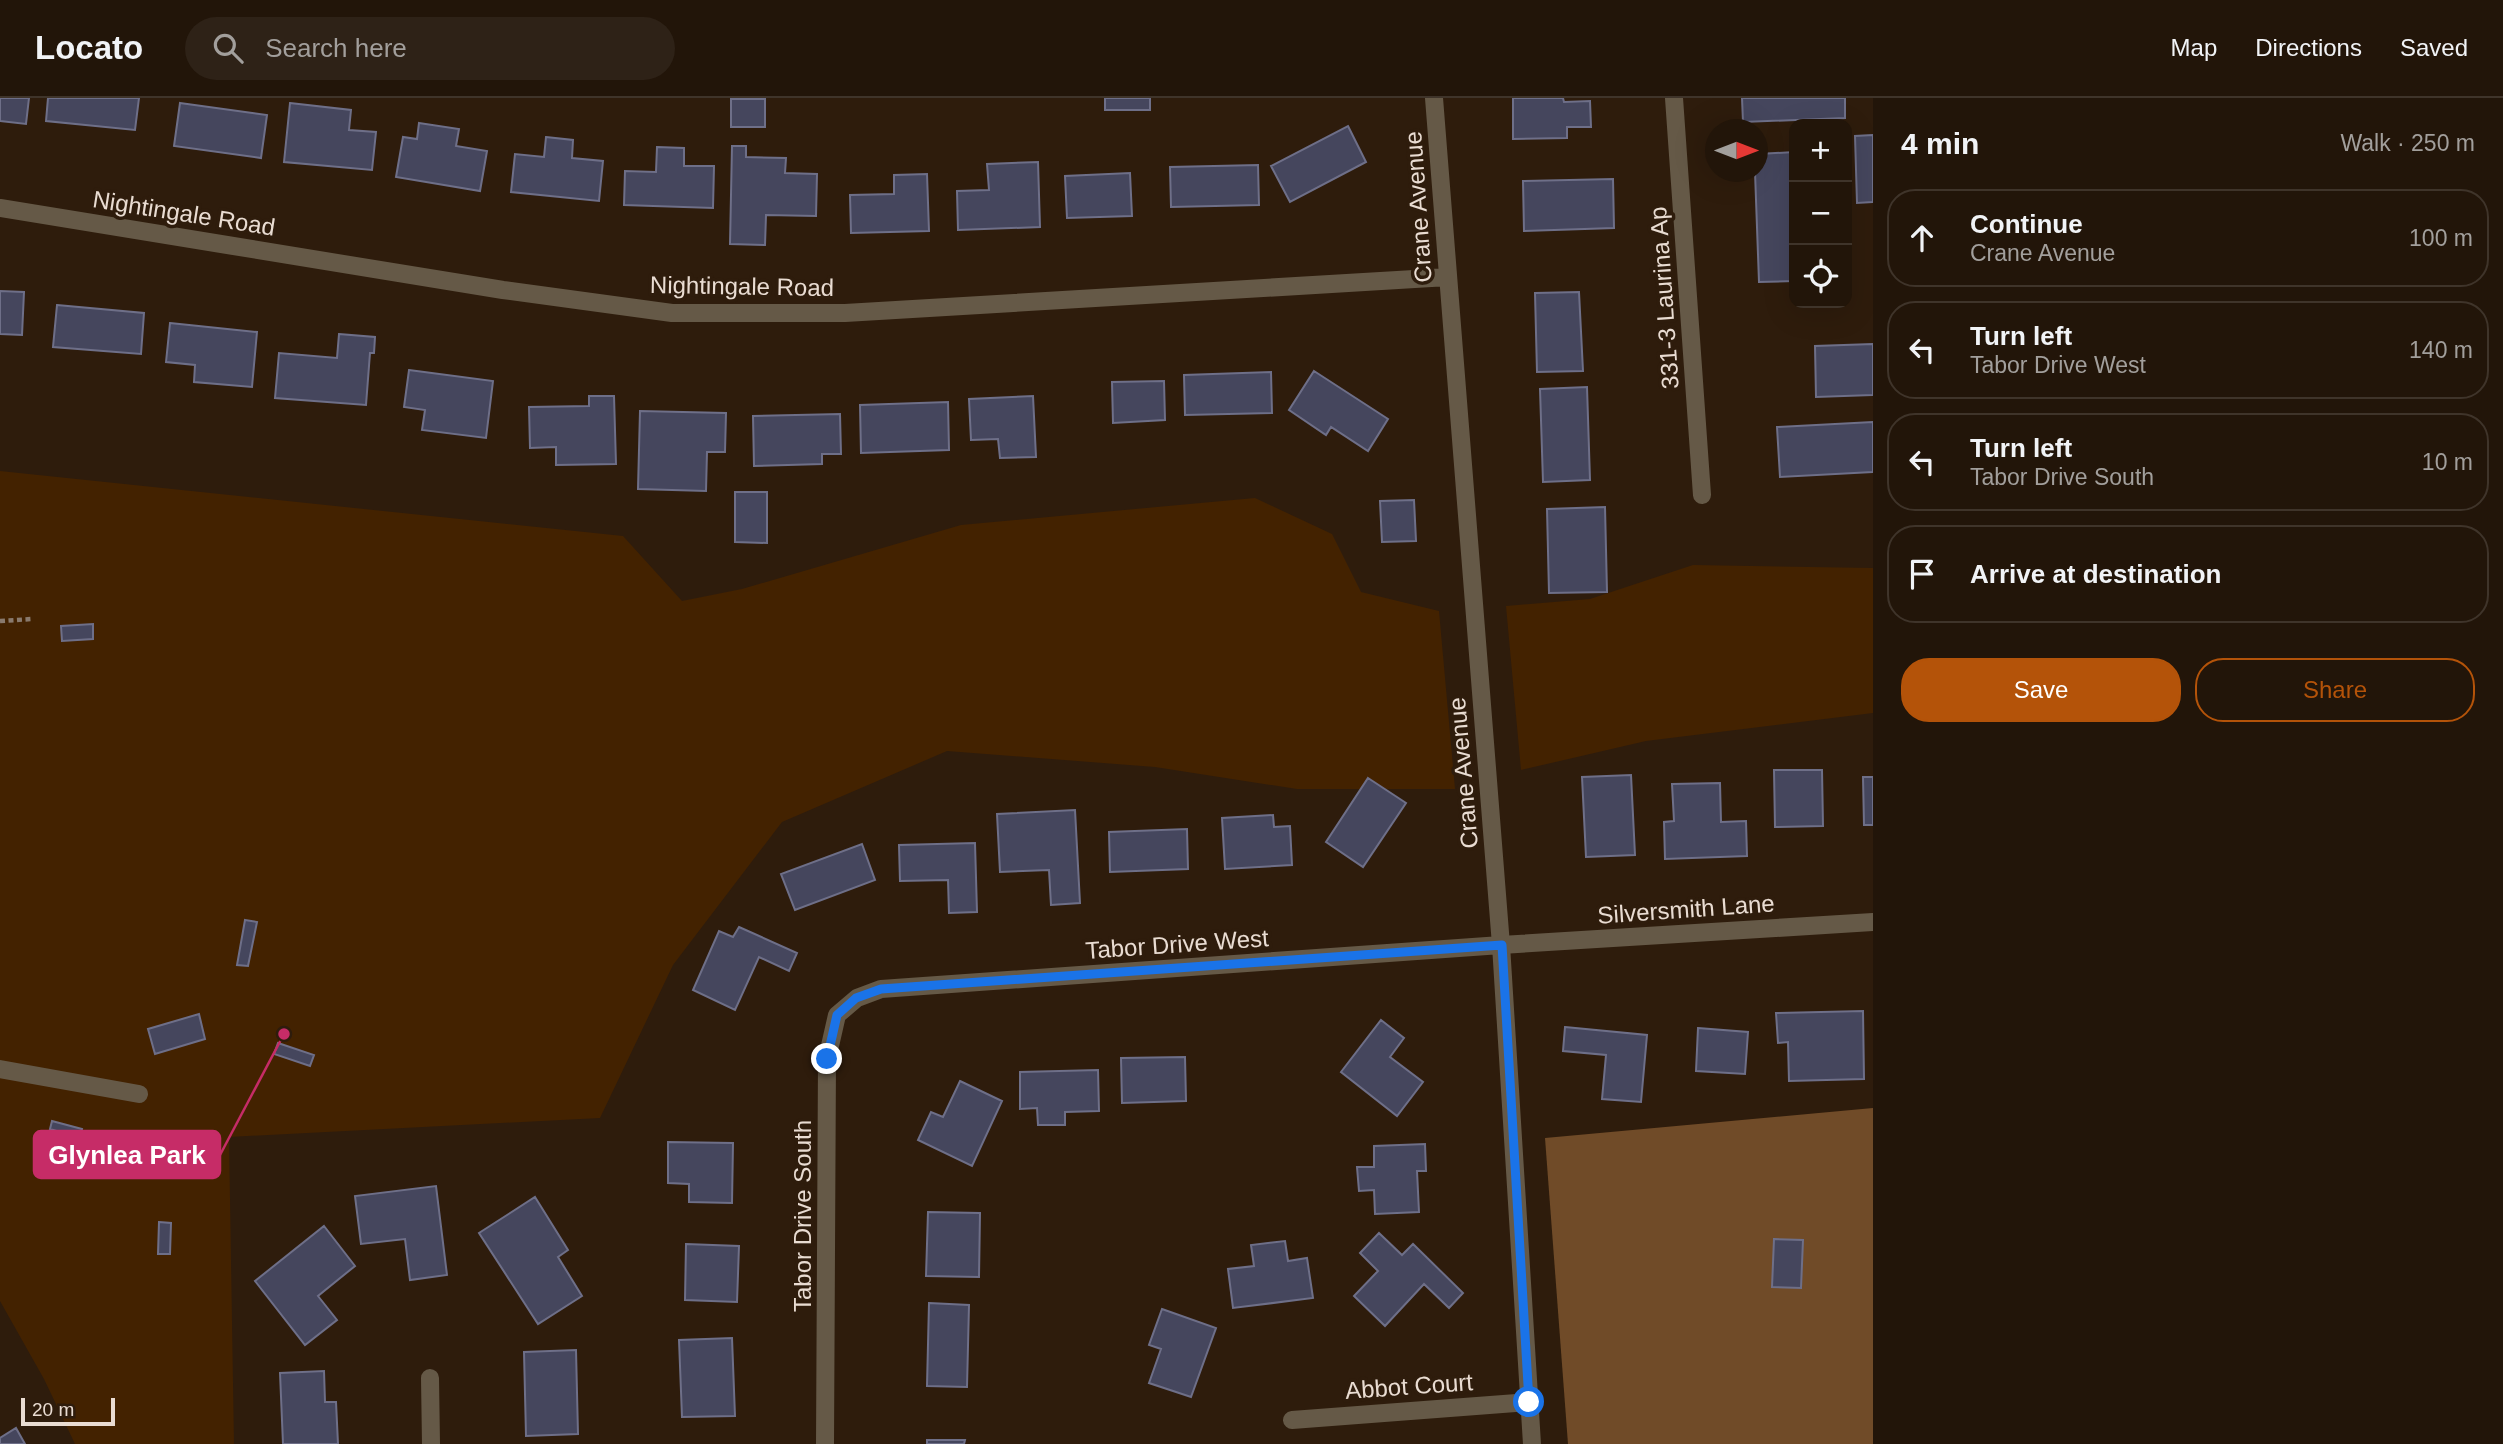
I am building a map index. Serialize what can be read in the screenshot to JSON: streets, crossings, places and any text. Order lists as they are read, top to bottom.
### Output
{
  "streets": {
    "street": [
      "Crane Avenue",
      "Nightingale Road",
      "331-3 Laurina Ap",
      "Silversmith Lane",
      "Tabor Drive West",
      "Tabor Drive South",
      "Abbot Court"
    ]
  },
  "crossings": [
    ["Crane Avenue", "Nightingale Road"],
    ["Crane Avenue", "Silversmith Lane"],
    ["Crane Avenue", "Tabor Drive West"],
    ["Crane Avenue", "Abbot Court"],
    ["Silversmith Lane", "Tabor Drive West"],
    ["Tabor Drive West", "Tabor Drive South"]
  ],
  "places": ["Glynlea Park"],
  "scale_bar": "20 m",
  "north": "right",
  "page": {
    "header": "Locato",
    "search": "Search here",
    "nav": ["Map", "Directions", "Saved"],
    "heading": ["4 min", "Walk · 250 m"],
    "map_buttons": ["+", "−"],
    "list": [
      ["Continue", "Crane Avenue", "100 m"],
      ["Turn left", "Tabor Drive West", "140 m"],
      ["Turn left", "Tabor Drive South", "10 m"],
      "Arrive at destination"
    ],
    "buttons": ["Save", "Share"],
    "scale": "20 m"
  }
}
